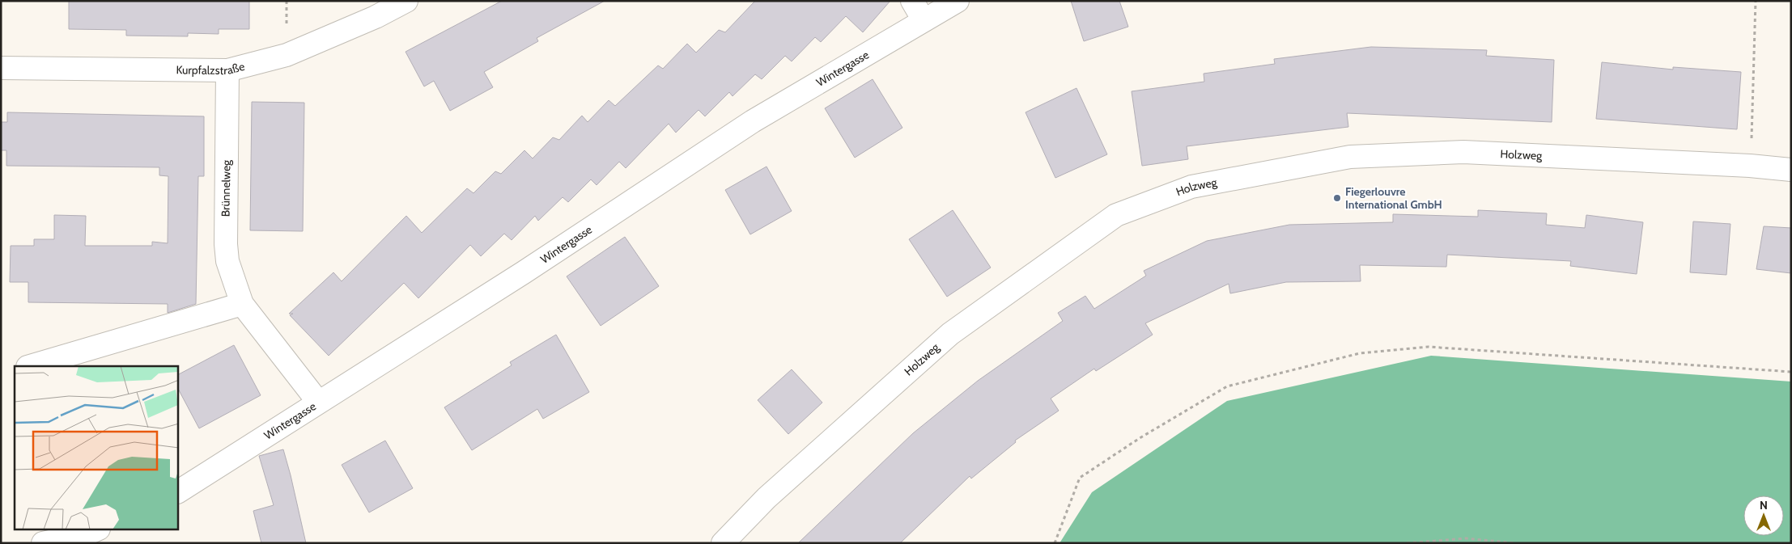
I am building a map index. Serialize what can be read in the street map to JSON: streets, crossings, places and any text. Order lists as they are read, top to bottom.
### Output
{
  "streets": {
    "street": [
      "Kurpfalzstraße",
      "Wintergasse",
      "Holzweg",
      "Brünnelweg"
    ]
  },
  "crossings": [
    ["Kurpfalzstraße", "Brünnelweg"],
    ["Wintergasse", "Brünnelweg"]
  ],
  "places": ["Fiegerlouvre International GmbH"],
  "north": "top"
}
